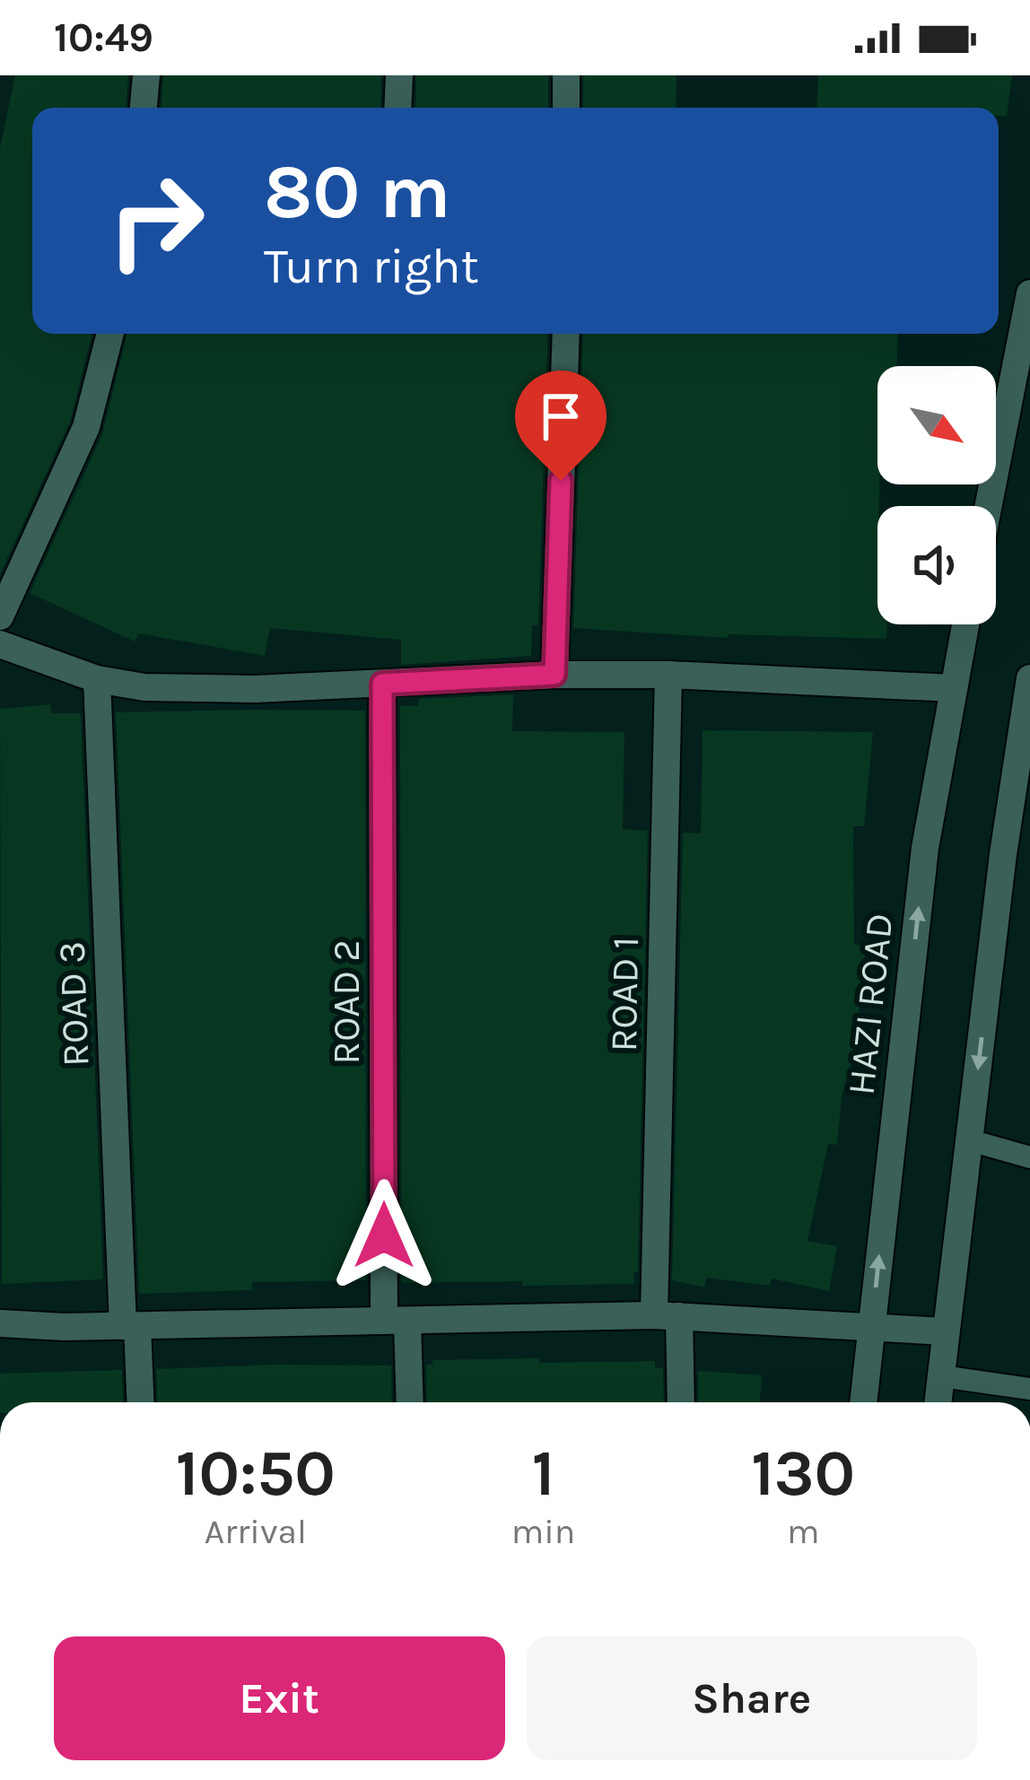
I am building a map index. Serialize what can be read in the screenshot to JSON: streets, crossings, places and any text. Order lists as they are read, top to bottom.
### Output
{
  "streets": {
    "street": [
      "ROAD 1",
      "ROAD 2",
      "ROAD 3",
      "HAZI ROAD"
    ]
  },
  "north": "bottom right",
  "page": {
    "status": "10:49",
    "turn": ["80 m", "Turn right"],
    "eta": [
      "10:50",
      "Arrival",
      "1",
      "min",
      "130",
      "m"
    ],
    "buttons": ["Exit", "Share"]
  }
}
